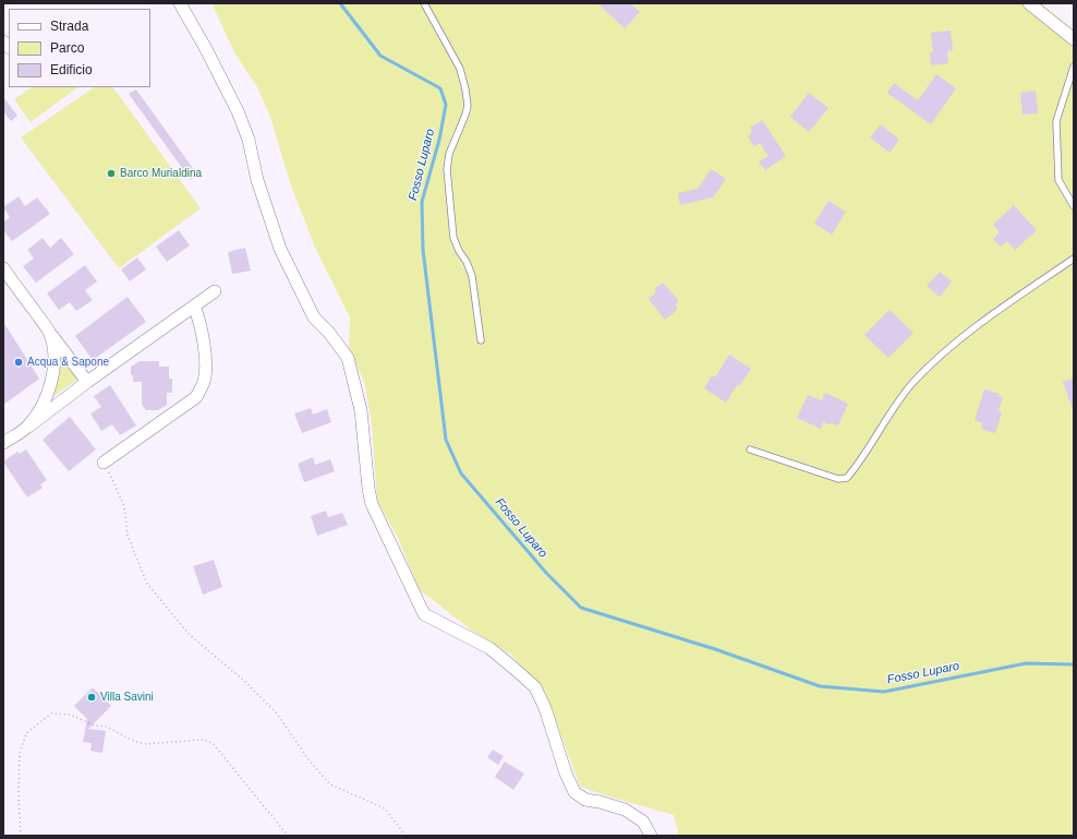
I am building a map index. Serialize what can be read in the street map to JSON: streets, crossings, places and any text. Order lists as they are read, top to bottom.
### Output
{
  "water": ["Fosso Luparo"],
  "places": ["Barco Murialdina", "Acqua & Sapone", "Villa Savini"],
  "legend": ["Strada", "Parco", "Edificio"]
}
